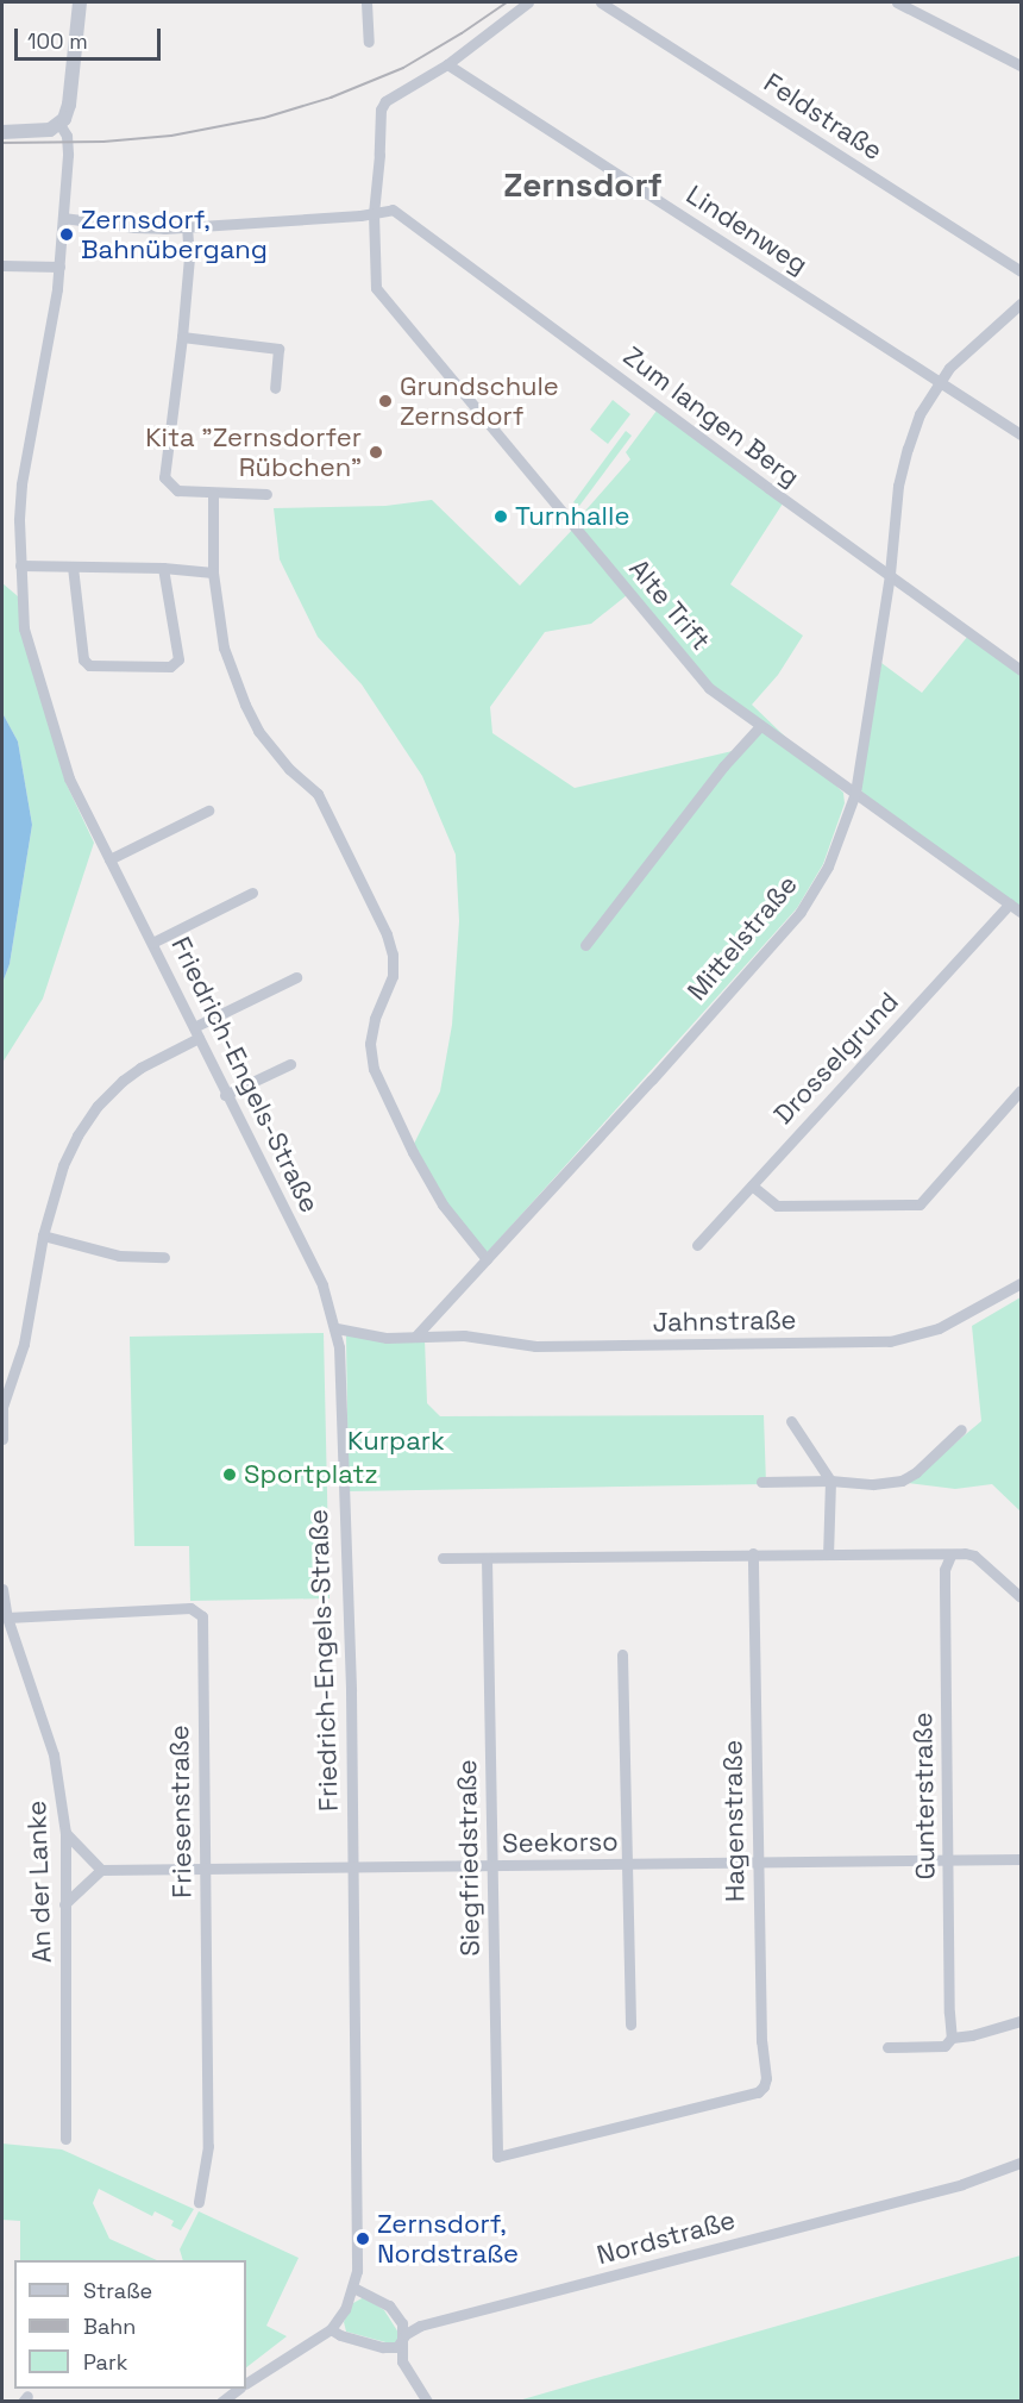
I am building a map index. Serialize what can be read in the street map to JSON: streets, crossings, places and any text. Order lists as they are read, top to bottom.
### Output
{
  "streets": {
    "street": [
      "Feldstraße",
      "Lindenweg",
      "Zum langen Berg",
      "Alte Trift",
      "Mittelstraße",
      "Drosselgrund",
      "Friedrich-Engels-Straße",
      "Jahnstraße",
      "Gunterstraße",
      "Friesenstraße",
      "Hagenstraße",
      "Seekorso",
      "Siegfriedstraße",
      "An der Lanke",
      "Nordstraße"
    ]
  },
  "crossings": [
    ["Lindenweg", "Alte Trift"],
    ["Lindenweg", "Mittelstraße"],
    ["Zum langen Berg", "Alte Trift"],
    ["Zum langen Berg", "Mittelstraße"],
    ["Zum langen Berg", "Friedrich-Engels-Straße"],
    ["Alte Trift", "Mittelstraße"],
    ["Alte Trift", "Drosselgrund"],
    ["Mittelstraße", "Jahnstraße"],
    ["Friedrich-Engels-Straße", "Seekorso"],
    ["Friedrich-Engels-Straße", "Nordstraße"],
    ["Gunterstraße", "Seekorso"],
    ["Friesenstraße", "Seekorso"],
    ["Friesenstraße", "An der Lanke"],
    ["Hagenstraße", "Seekorso"],
    ["Hagenstraße", "Siegfriedstraße"],
    ["Seekorso", "Siegfriedstraße"]
  ],
  "districts": ["Zernsdorf"],
  "parks": ["Kurpark"],
  "places": [
    "Zernsdorf, Bahnübergang",
    "Grundschule Zernsdorf",
    "Kita \"Zernsdorfer Rübchen\"",
    "Turnhalle",
    "Sportplatz",
    "Zernsdorf, Nordstraße"
  ],
  "legend": ["Straße", "Bahn", "Park"],
  "scale_bar": "100 m"
}
